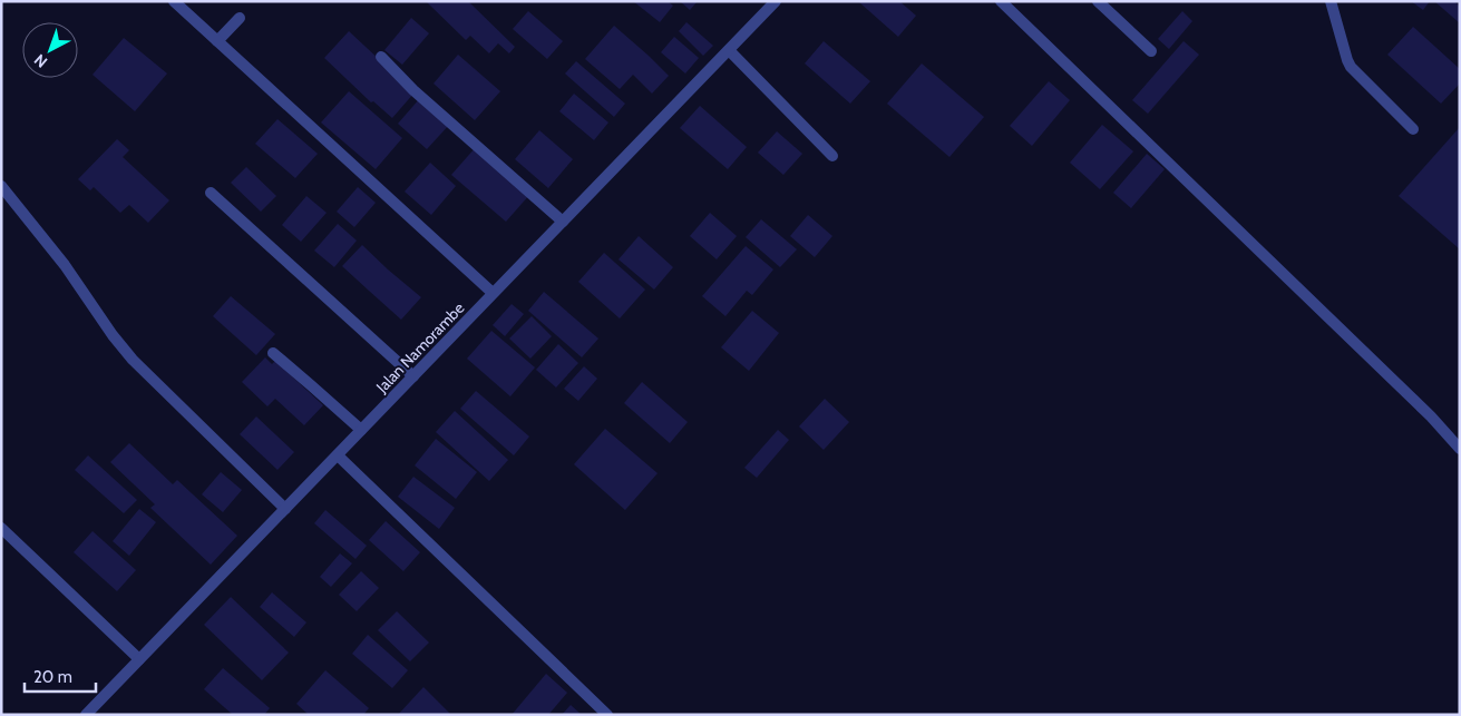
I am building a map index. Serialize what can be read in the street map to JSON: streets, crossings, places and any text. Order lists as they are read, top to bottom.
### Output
{
  "streets": {
    "street": ["Jalan Namorambe"]
  },
  "scale_bar": "20 m",
  "north": "bottom left"
}
